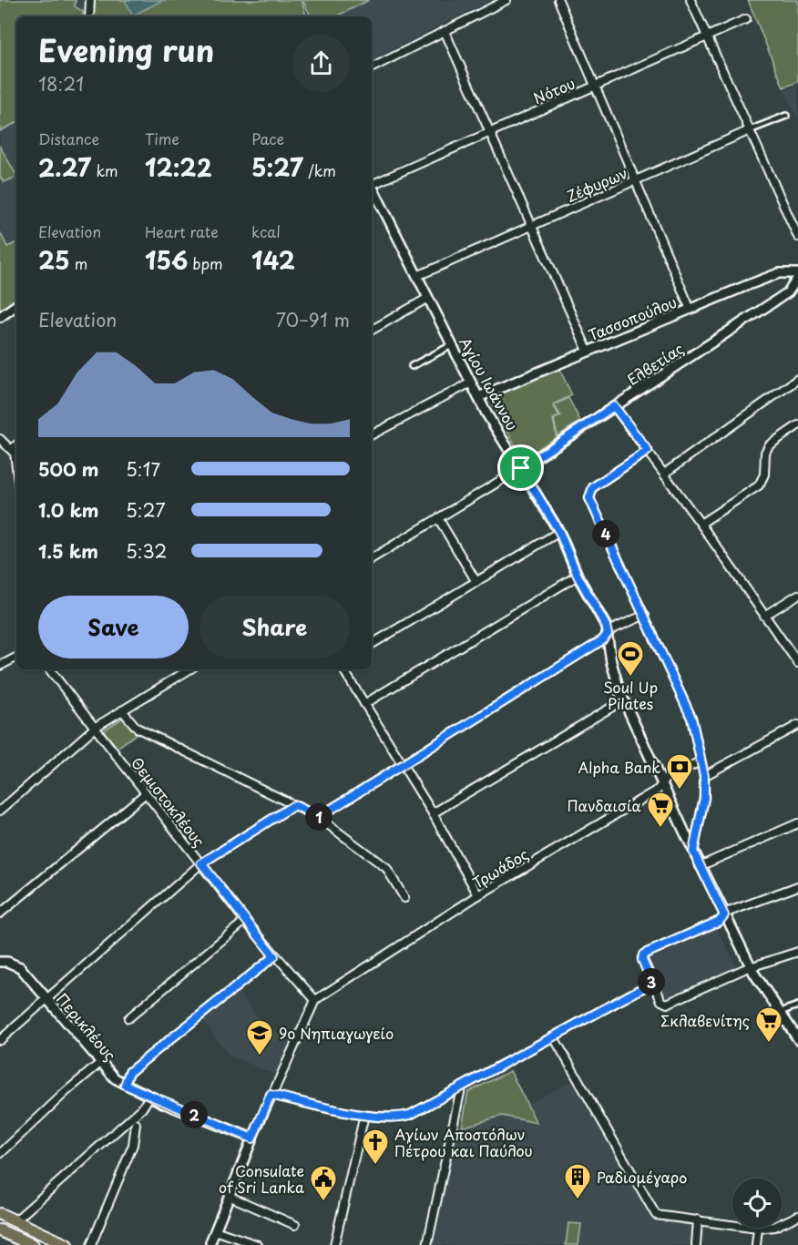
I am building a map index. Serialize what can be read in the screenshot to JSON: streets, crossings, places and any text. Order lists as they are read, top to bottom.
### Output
{
  "streets": {
    "street": [
      "Νότου",
      "Ζέφυρων",
      "Τασσοπούλου",
      "Ελβετίας",
      "Αγίου Ιωάννου",
      "Θεμιστοκλέους",
      "Τρωάδος",
      "Περικλέους"
    ]
  },
  "crossings": [
    ["Ζέφυρων", "Αγίου Ιωάννου"],
    ["Τασσοπούλου", "Αγίου Ιωάννου"],
    ["Ελβετίας", "Αγίου Ιωάννου"],
    ["Αγίου Ιωάννου", "Τρωάδος"],
    ["Θεμιστοκλέους", "Τρωάδος"]
  ],
  "places": {
    "sports": ["Soul Up Pilates"],
    "bank": ["Alpha Bank"],
    "supermarket": ["Πανδαισία", "Σκλαβενίτης"],
    "school or university": ["9ο Νηπιαγωγείο"],
    "church": ["Αγίων Αποστόλων Πέτρου και Παύλου"],
    "building": ["Ραδιομέγαρο"],
    "public building": ["Consulate of Sri Lanka"]
  },
  "page": {
    "heading": ["Evening run", "18:21"],
    "stats": [
      ["Distance", "2.27 km"],
      ["Time", "12:22"],
      ["Pace", "5:27 /km"],
      ["Elevation", "25 m"],
      ["Heart rate", "156 bpm"],
      ["kcal", "142"]
    ],
    "chart": ["Elevation", "70–91 m"],
    "list": [
      {
        "name": "500 m",
        "note": "5:17"
      },
      {
        "name": "1.0 km",
        "note": "5:27"
      },
      {
        "name": "1.5 km",
        "note": "5:32"
      }
    ],
    "pins": [
      "4",
      "1",
      "3",
      "2"
    ],
    "buttons": ["Save", "Share"]
  }
}
